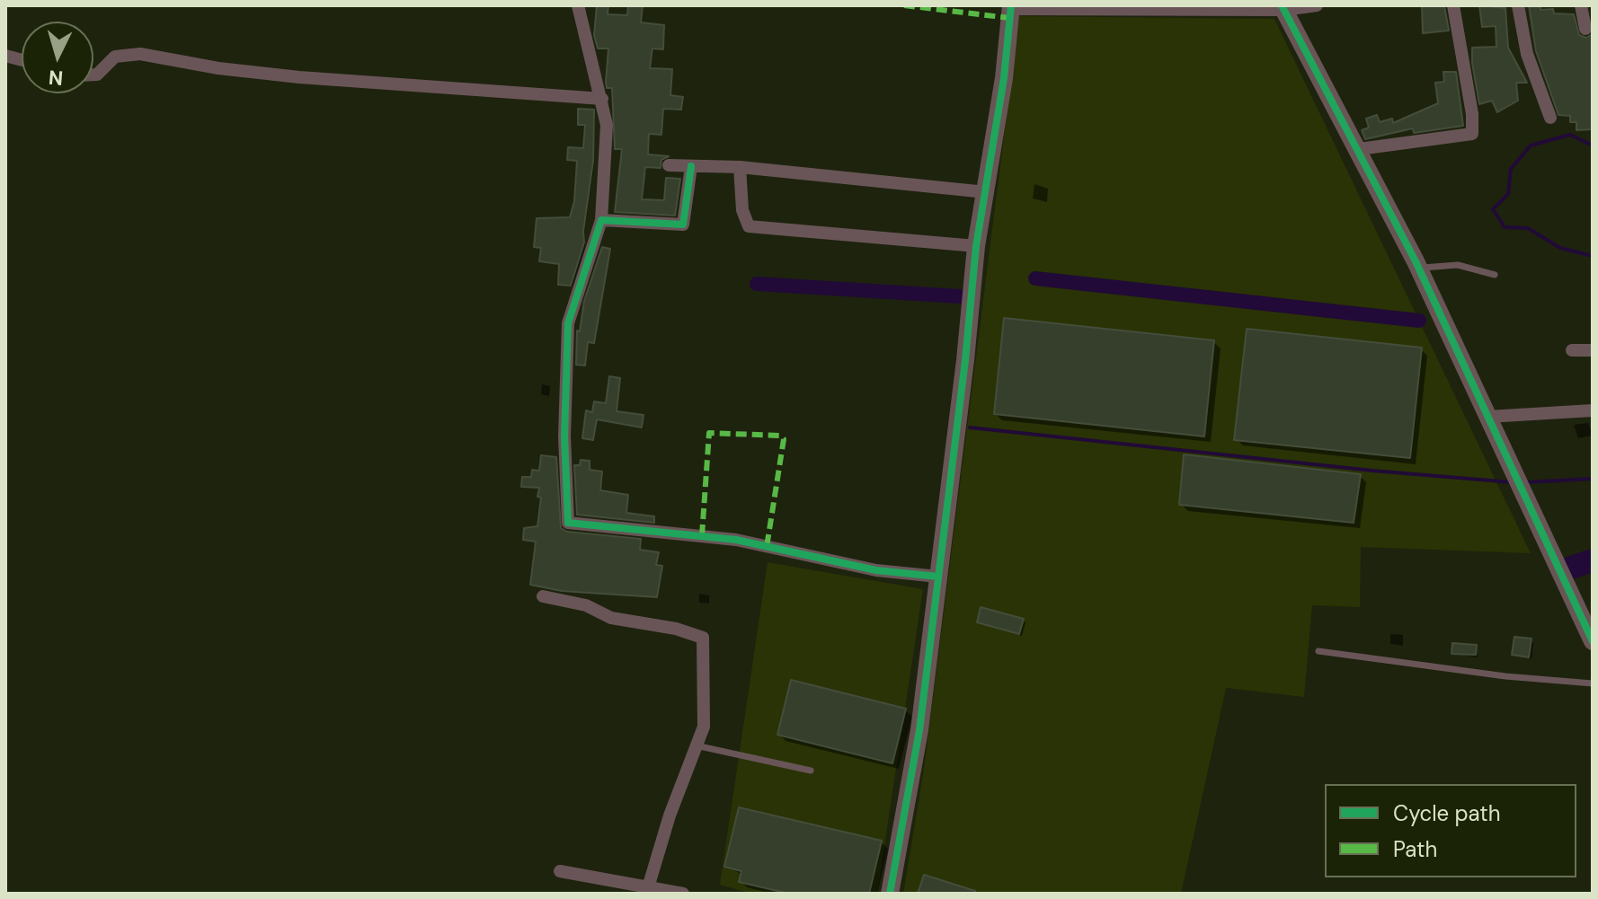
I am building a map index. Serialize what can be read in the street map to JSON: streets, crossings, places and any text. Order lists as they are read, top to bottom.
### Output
{
  "legend": ["Cycle path", "Path"],
  "north": "bottom"
}
